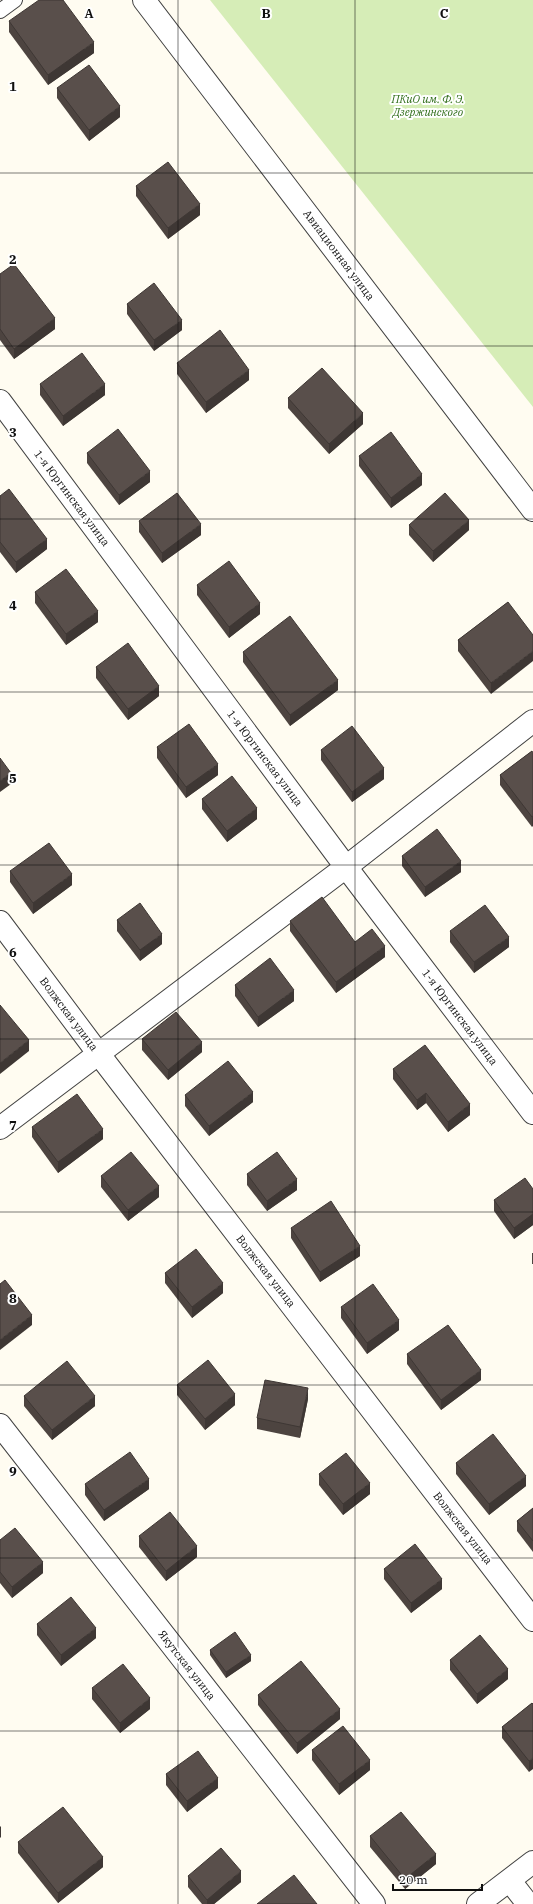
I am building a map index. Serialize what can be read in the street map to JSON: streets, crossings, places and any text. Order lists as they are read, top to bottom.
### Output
{
  "streets": {
    "street": [
      "Авиационная улица",
      "1-я Юргинская улица",
      "Волжская улица",
      "Якутская улица"
    ]
  },
  "parks": ["ПКиО им. Ф. Э. Дзержинского"],
  "scale_bar": "20 m",
  "grid": {
    "columns": ["A", "B", "C"],
    "rows": [
      "1",
      "2",
      "3",
      "4",
      "5",
      "6",
      "7",
      "8",
      "9"
    ]
  }
}
